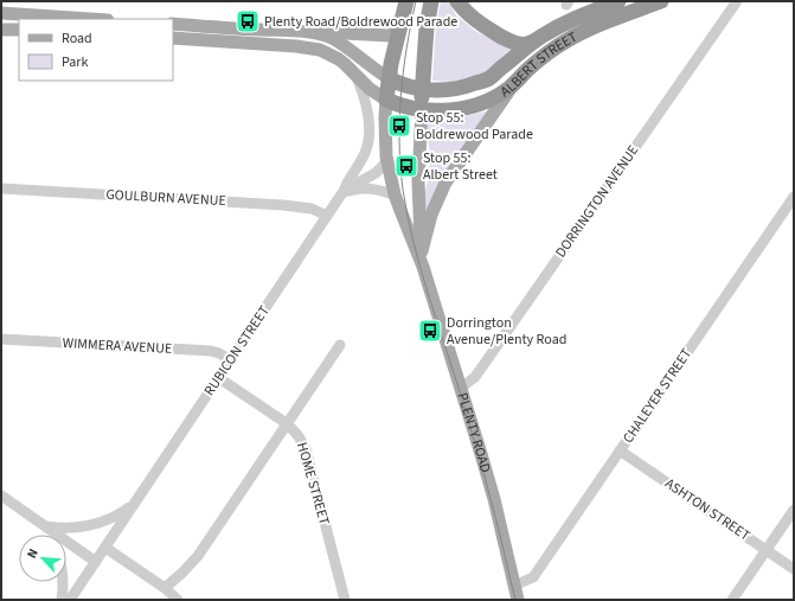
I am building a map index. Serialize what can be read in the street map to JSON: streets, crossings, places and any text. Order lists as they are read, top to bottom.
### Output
{
  "streets": {
    "highway": ["ALBERT STREET", "PLENTY ROAD"],
    "street": [
      "GOULBURN AVENUE",
      "DORRINGTON AVENUE",
      "WIMMERA AVENUE",
      "RUBICON STREET",
      "CHALEYER STREET",
      "HOME STREET",
      "ASHTON STREET"
    ]
  },
  "crossings": [
    ["ALBERT STREET", "PLENTY ROAD"],
    ["GOULBURN AVENUE", "RUBICON STREET"],
    ["DORRINGTON AVENUE", "PLENTY ROAD"],
    ["WIMMERA AVENUE", "RUBICON STREET"],
    ["RUBICON STREET", "PLENTY ROAD"],
    ["RUBICON STREET", "HOME STREET"],
    ["CHALEYER STREET", "PLENTY ROAD"],
    ["CHALEYER STREET", "ASHTON STREET"]
  ],
  "places": {
    "bus stop": [
      "Plenty Road/Boldrewood Parade",
      "Stop 55: Boldrewood Parade",
      "Stop 55: Albert Street",
      "Dorrington Avenue/Plenty Road"
    ]
  },
  "legend": ["Road", "Park"],
  "north": "top left"
}
